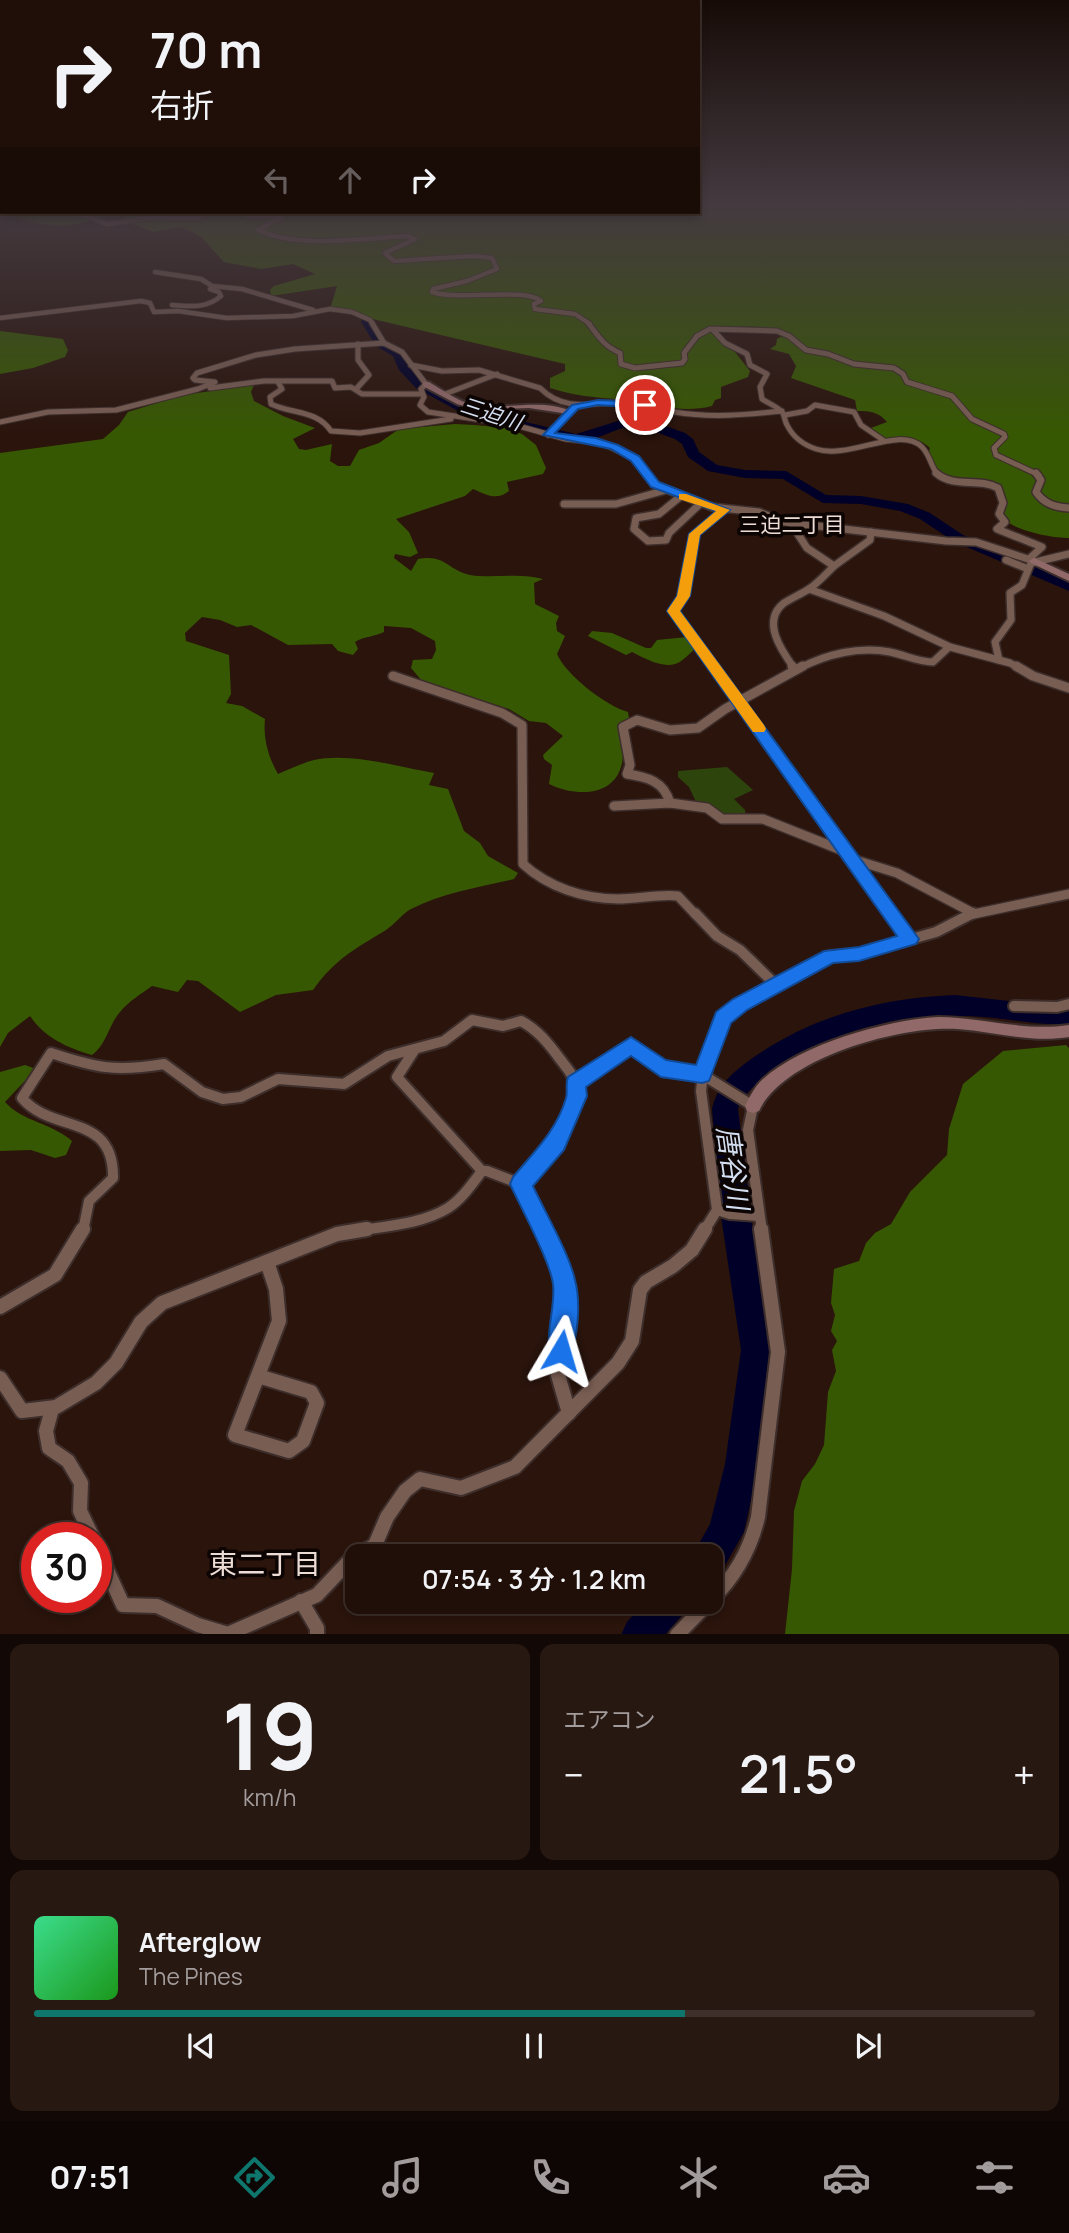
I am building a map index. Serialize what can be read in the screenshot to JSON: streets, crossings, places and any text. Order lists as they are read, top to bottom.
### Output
{
  "districts": ["三迫二丁目", "東二丁目"],
  "water": ["三迫川", "唐谷川"],
  "page": {
    "turn": ["70 m", "右折"],
    "limit": "30",
    "trip": "07:54 · 3 分 · 1.2 km",
    "tile": [
      ["19", "km/h"],
      "エアコン"
    ],
    "heat": ["−", "21.5°", "+"],
    "song": ["Afterglow", "The Pines"],
    "tabs": "07:51"
  }
}
